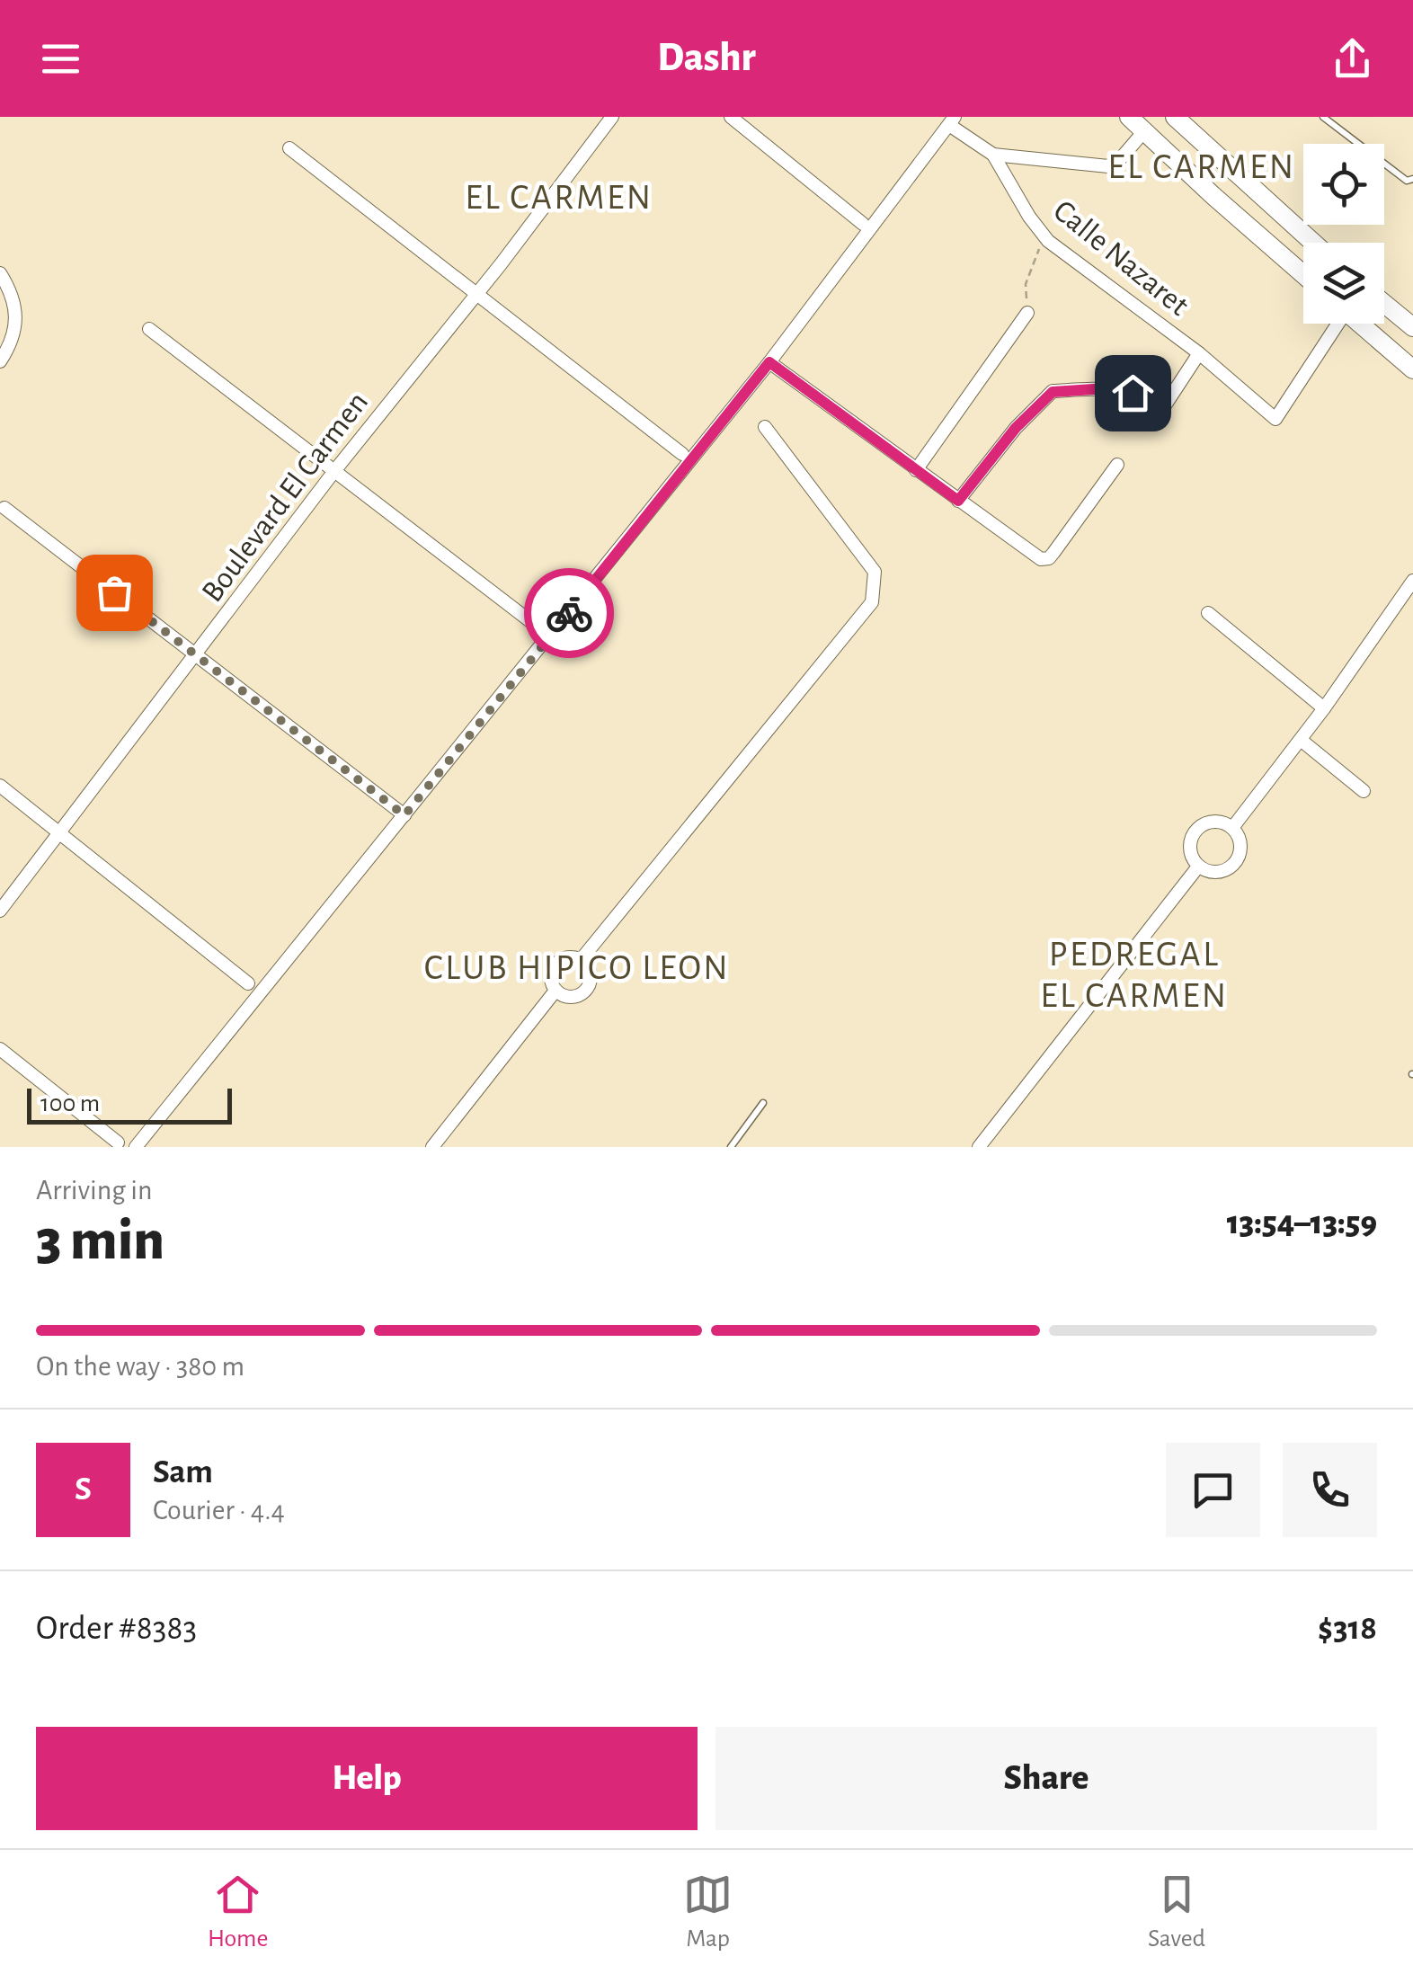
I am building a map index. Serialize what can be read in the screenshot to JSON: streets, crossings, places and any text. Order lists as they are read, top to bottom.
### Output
{
  "streets": {
    "street": ["Calle Nazaret", "Boulevard El Carmen"]
  },
  "districts": [
    "EL CARMEN",
    "EL CARMEN",
    "PEDREGAL EL CARMEN",
    "CLUB HIPICO LEON"
  ],
  "scale_bar": "100 m",
  "page": {
    "header": "Dashr",
    "scale": "100 m",
    "heading": ["3 min", "Arriving in", "13:54–13:59"],
    "panel": [
      "Sam",
      "Courier · 4.4",
      "Order #8383",
      "$318"
    ],
    "bar": "On the way · 380 m",
    "round": "S",
    "buttons": ["Help", "Share"],
    "tabs": ["Home", "Map", "Saved"]
  }
}
